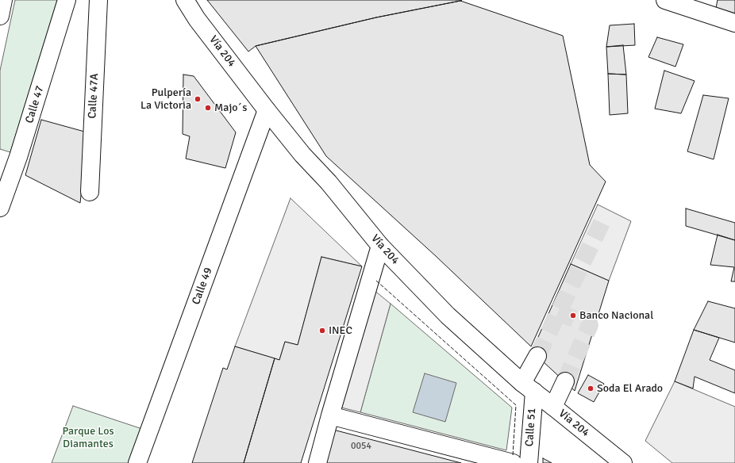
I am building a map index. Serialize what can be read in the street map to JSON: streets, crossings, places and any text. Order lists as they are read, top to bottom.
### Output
{
  "streets": {
    "main road": [
      "Vía 204",
      "Calle 47A",
      "Calle 47",
      "Calle 49",
      "Calle 51"
    ]
  },
  "crossings": [
    ["Vía 204", "Calle 49"],
    ["Vía 204", "Calle 51"]
  ],
  "parks": ["Parque Los Diamantes"],
  "places": [
    "Pulpería La Victoria",
    "Majo´s",
    "Banco Nacional",
    "INEC",
    "Soda El Arado"
  ],
  "house_numbers": ["0054"]
}
